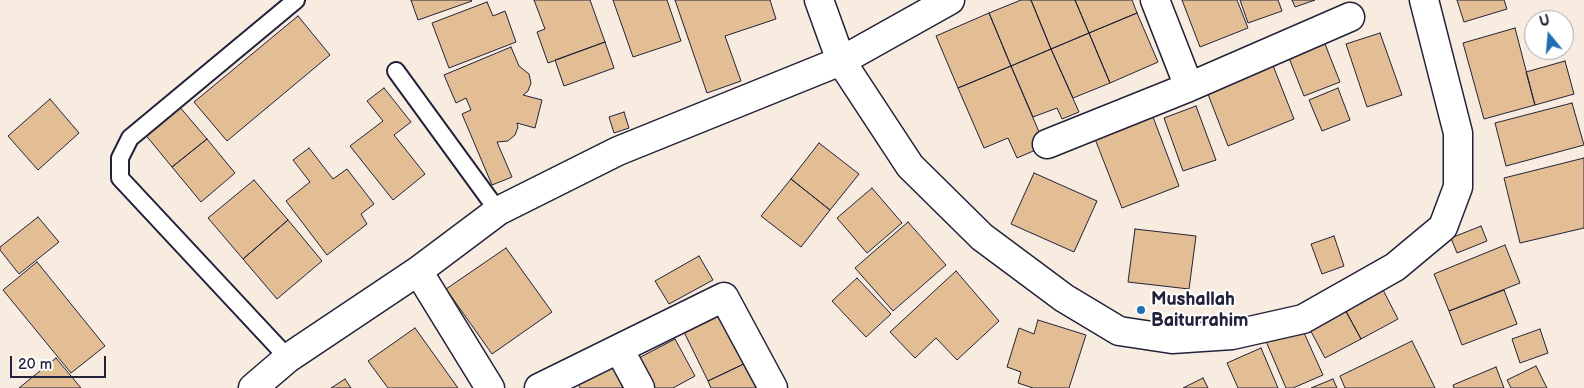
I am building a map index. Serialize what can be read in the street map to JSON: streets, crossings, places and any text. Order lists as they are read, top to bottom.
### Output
{
  "places": ["Mushallah Baiturrahim"],
  "scale_bar": "20 m",
  "north": "top"
}
